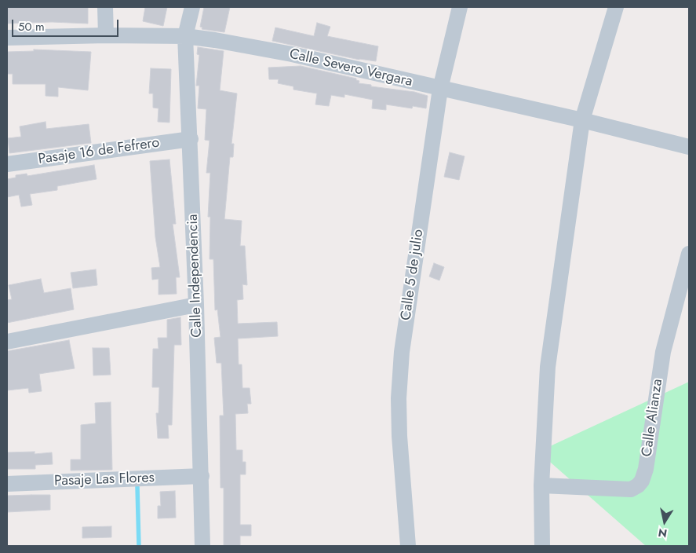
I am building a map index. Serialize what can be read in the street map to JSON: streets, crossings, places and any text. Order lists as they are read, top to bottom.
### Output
{
  "streets": {
    "street": [
      "Calle Severo Vergara",
      "Pasaje 16 de Fefrero",
      "Calle 5 de julio",
      "Calle Independencia",
      "Calle Alianza",
      "Pasaje Las Flores"
    ]
  },
  "crossings": [
    ["Calle Severo Vergara", "Calle 5 de julio"],
    ["Calle Severo Vergara", "Calle Independencia"],
    ["Pasaje 16 de Fefrero", "Calle Independencia"],
    ["Calle Independencia", "Pasaje Las Flores"]
  ],
  "scale_bar": "50 m",
  "north": "bottom"
}
